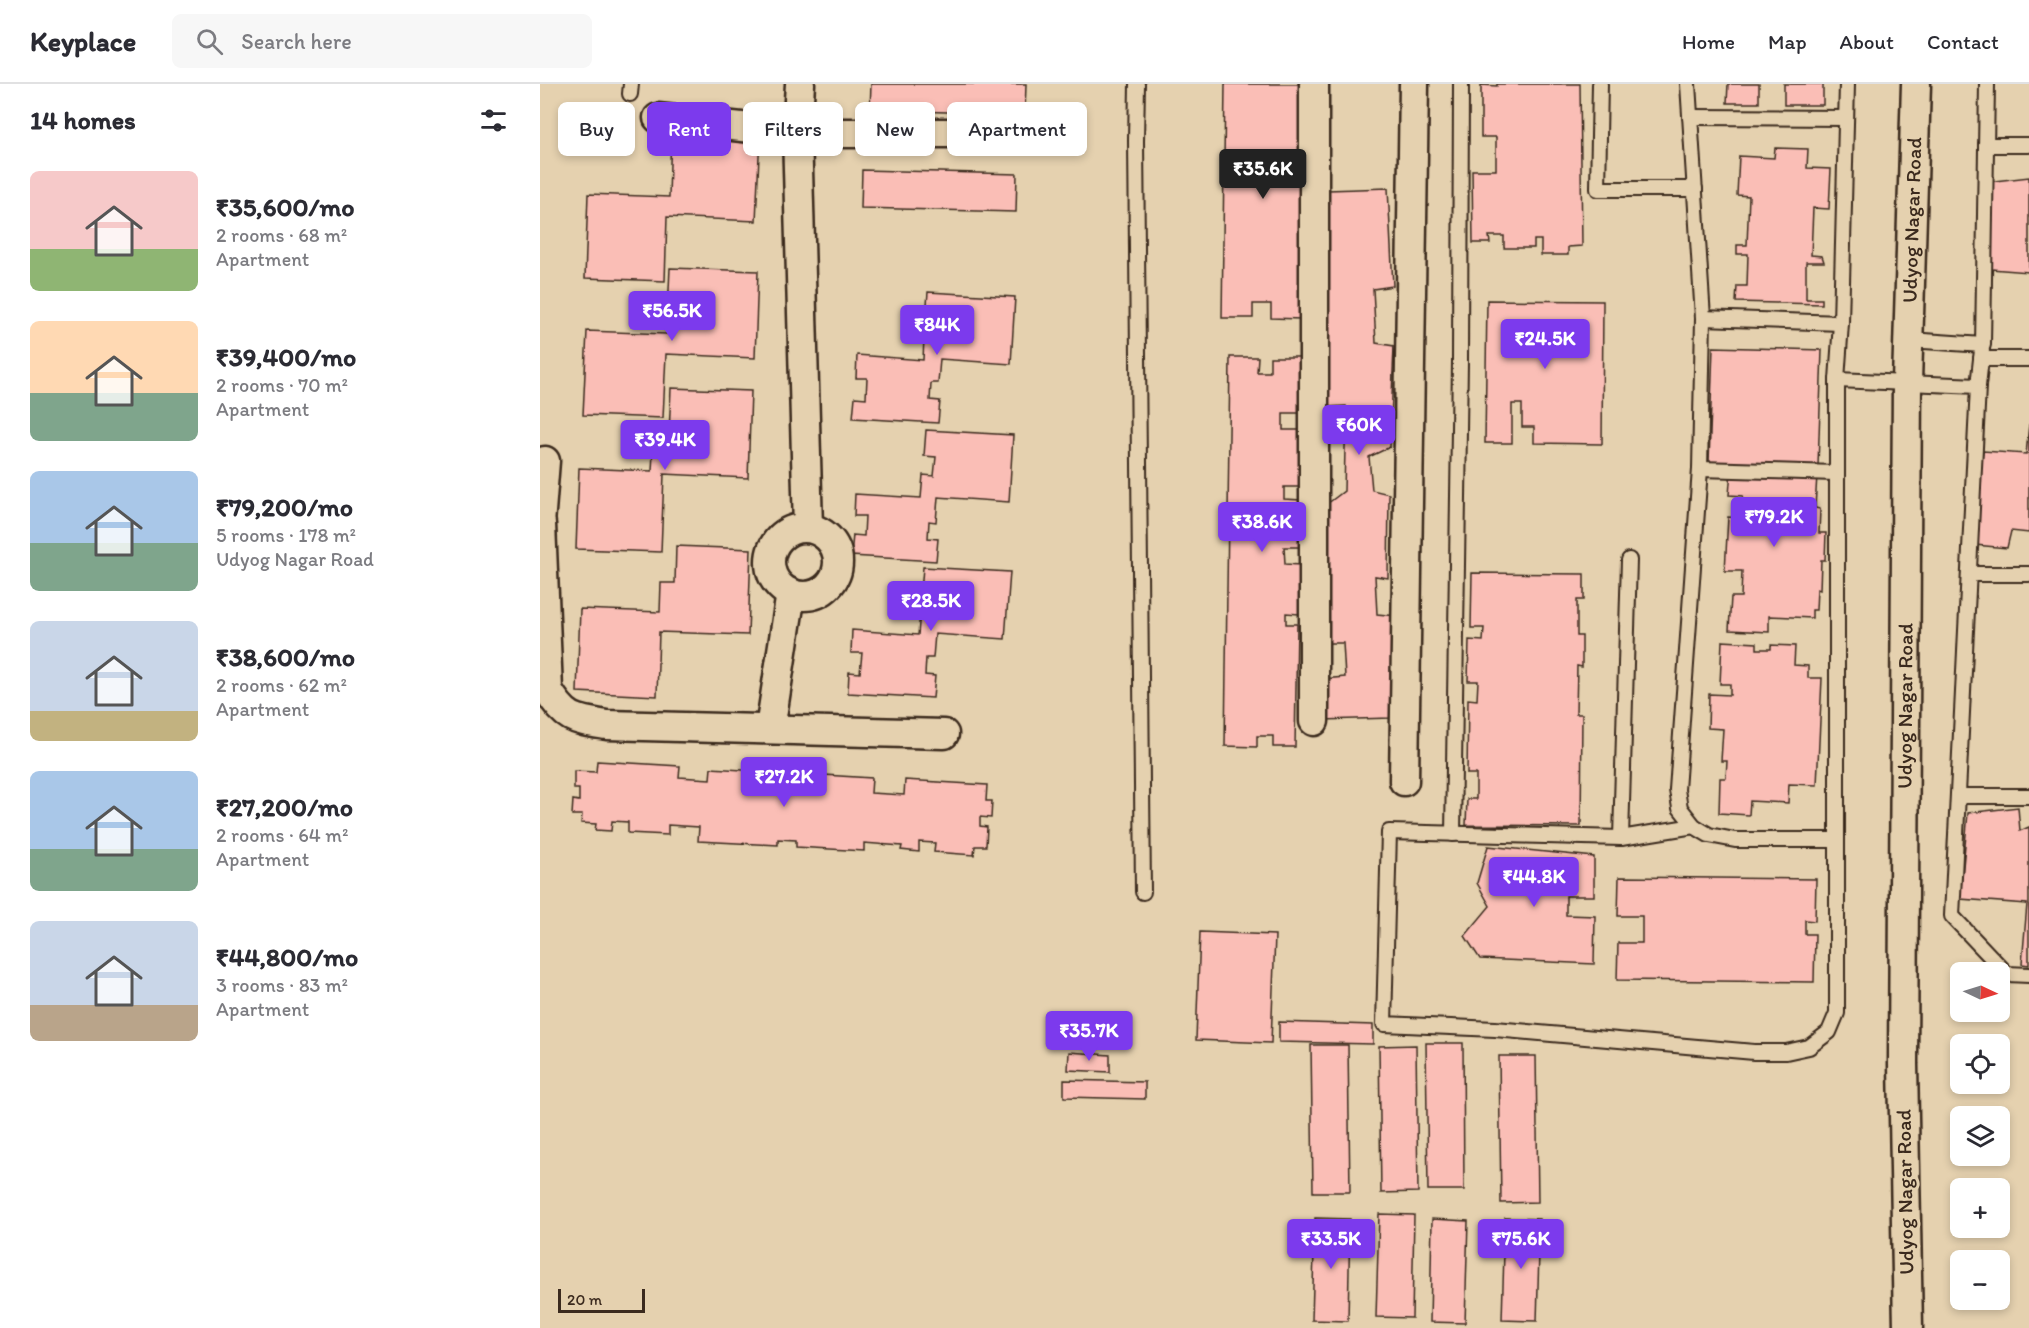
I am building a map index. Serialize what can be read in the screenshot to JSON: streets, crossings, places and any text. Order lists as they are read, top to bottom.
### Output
{
  "streets": {
    "street": ["Udyog Nagar Road"]
  },
  "scale_bar": "20 m",
  "north": "right",
  "page": {
    "header": "Keyplace",
    "search": "Search here",
    "nav": [
      "Home",
      "Map",
      "About",
      "Contact"
    ],
    "heading": "14 homes",
    "chip": [
      "Buy",
      "Rent",
      "Filters",
      "New",
      "Apartment"
    ],
    "price": [
      "₹35.6K",
      "₹56.5K",
      "₹84K",
      "₹24.5K",
      "₹60K",
      "₹39.4K",
      "₹79.2K",
      "₹38.6K",
      "₹28.5K",
      "₹27.2K",
      "₹44.8K",
      "₹35.7K",
      "₹33.5K",
      "₹75.6K"
    ],
    "list": [
      {
        "name": "₹35,600/mo",
        "note": "2 rooms · 68 m² · Apartment"
      },
      {
        "name": "₹39,400/mo",
        "note": "2 rooms · 70 m² · Apartment"
      },
      {
        "name": "₹79,200/mo",
        "note": "5 rooms · 178 m² · Udyog Nagar Road"
      },
      {
        "name": "₹38,600/mo",
        "note": "2 rooms · 62 m² · Apartment"
      },
      {
        "name": "₹27,200/mo",
        "note": "2 rooms · 64 m² · Apartment"
      },
      {
        "name": "₹44,800/mo",
        "note": "3 rooms · 83 m² · Apartment"
      }
    ],
    "map_buttons": ["+", "−"],
    "scale": "20 m"
  }
}
